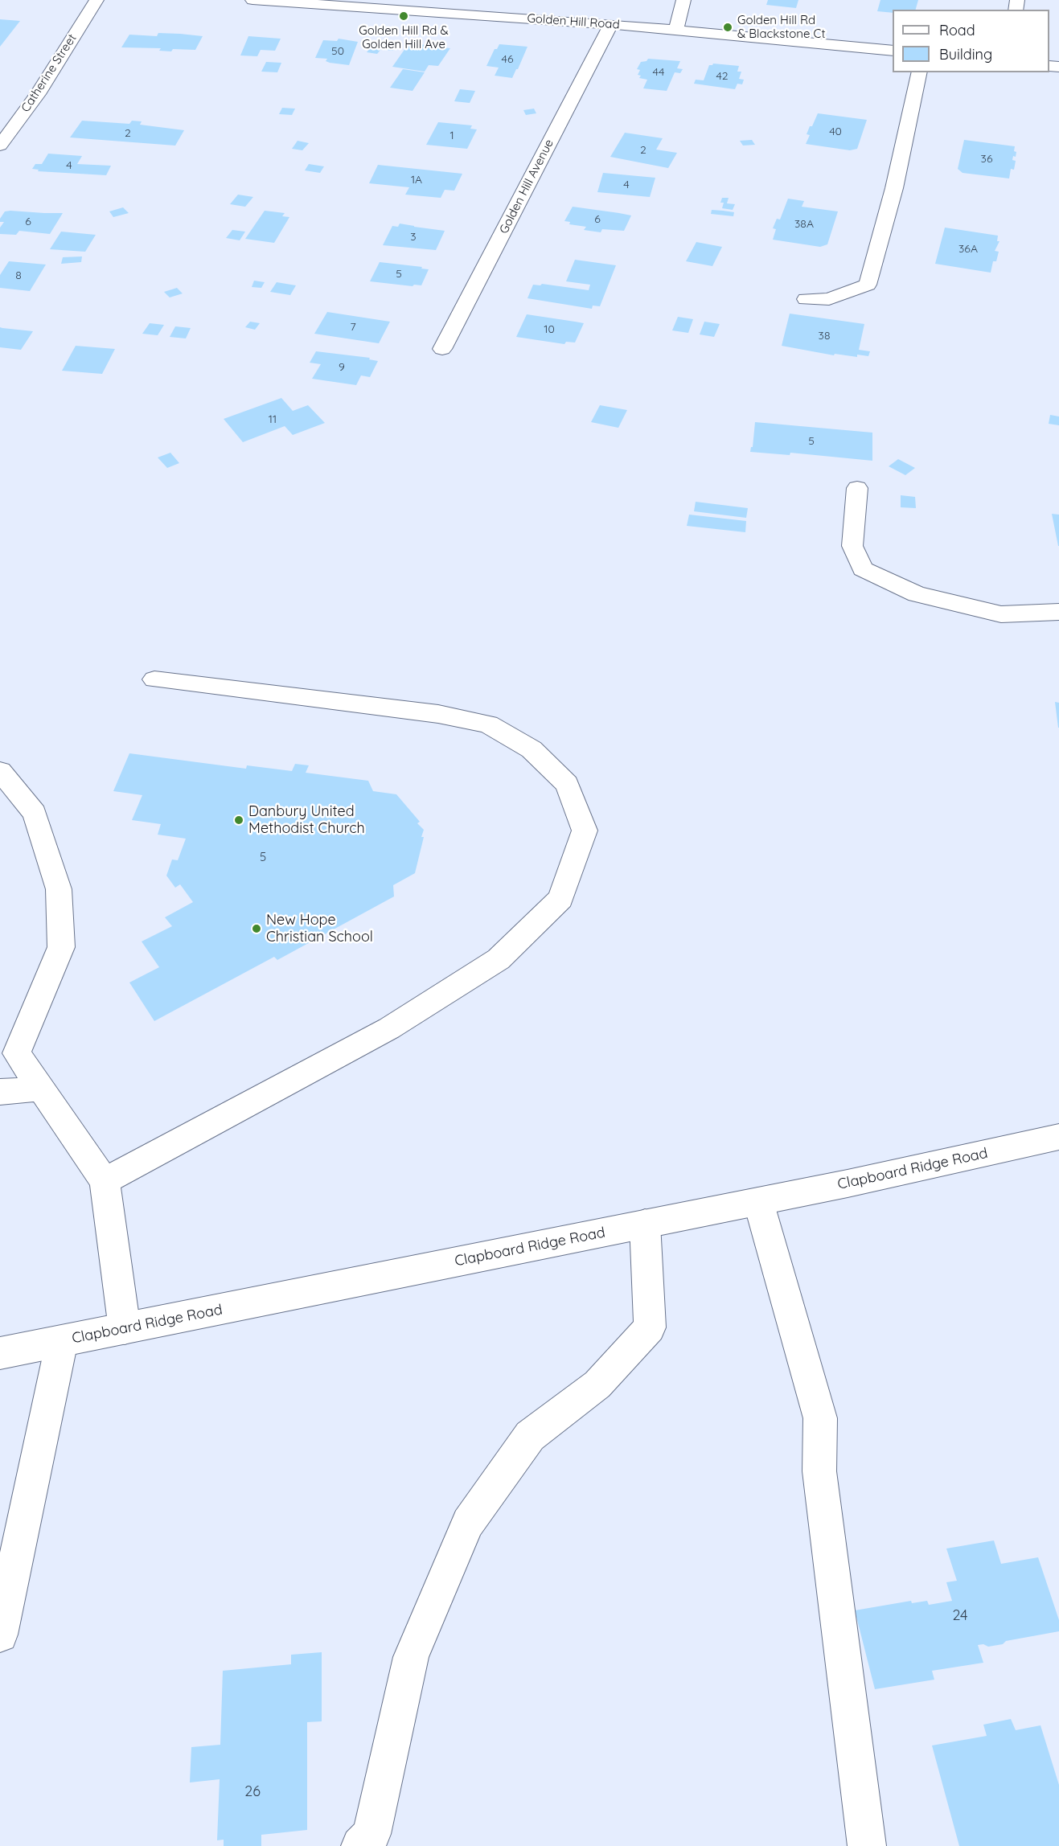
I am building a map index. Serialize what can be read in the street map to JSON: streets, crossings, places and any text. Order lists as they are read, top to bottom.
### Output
{
  "streets": {
    "street": [
      "Golden Hill Road",
      "Catherine Street",
      "Golden Hill Avenue",
      "Clapboard Ridge Road"
    ]
  },
  "crossings": [
    ["Golden Hill Road", "Golden Hill Avenue"]
  ],
  "places": [
    "Golden Hill Rd & Golden Hill Ave",
    "Golden Hill Rd & Blackstone Ct",
    "Danbury United Methodist Church",
    "New Hope Christian School"
  ],
  "house_numbers": [
    "50",
    "46",
    "44",
    "42",
    "40",
    "2",
    "1",
    "2",
    "36",
    "4",
    "1A",
    "4",
    "6",
    "6",
    "38A",
    "3",
    "36A",
    "5",
    "8",
    "7",
    "10",
    "38",
    "9",
    "11",
    "5",
    "5",
    "24",
    "26"
  ],
  "legend": ["Road", "Building"]
}
